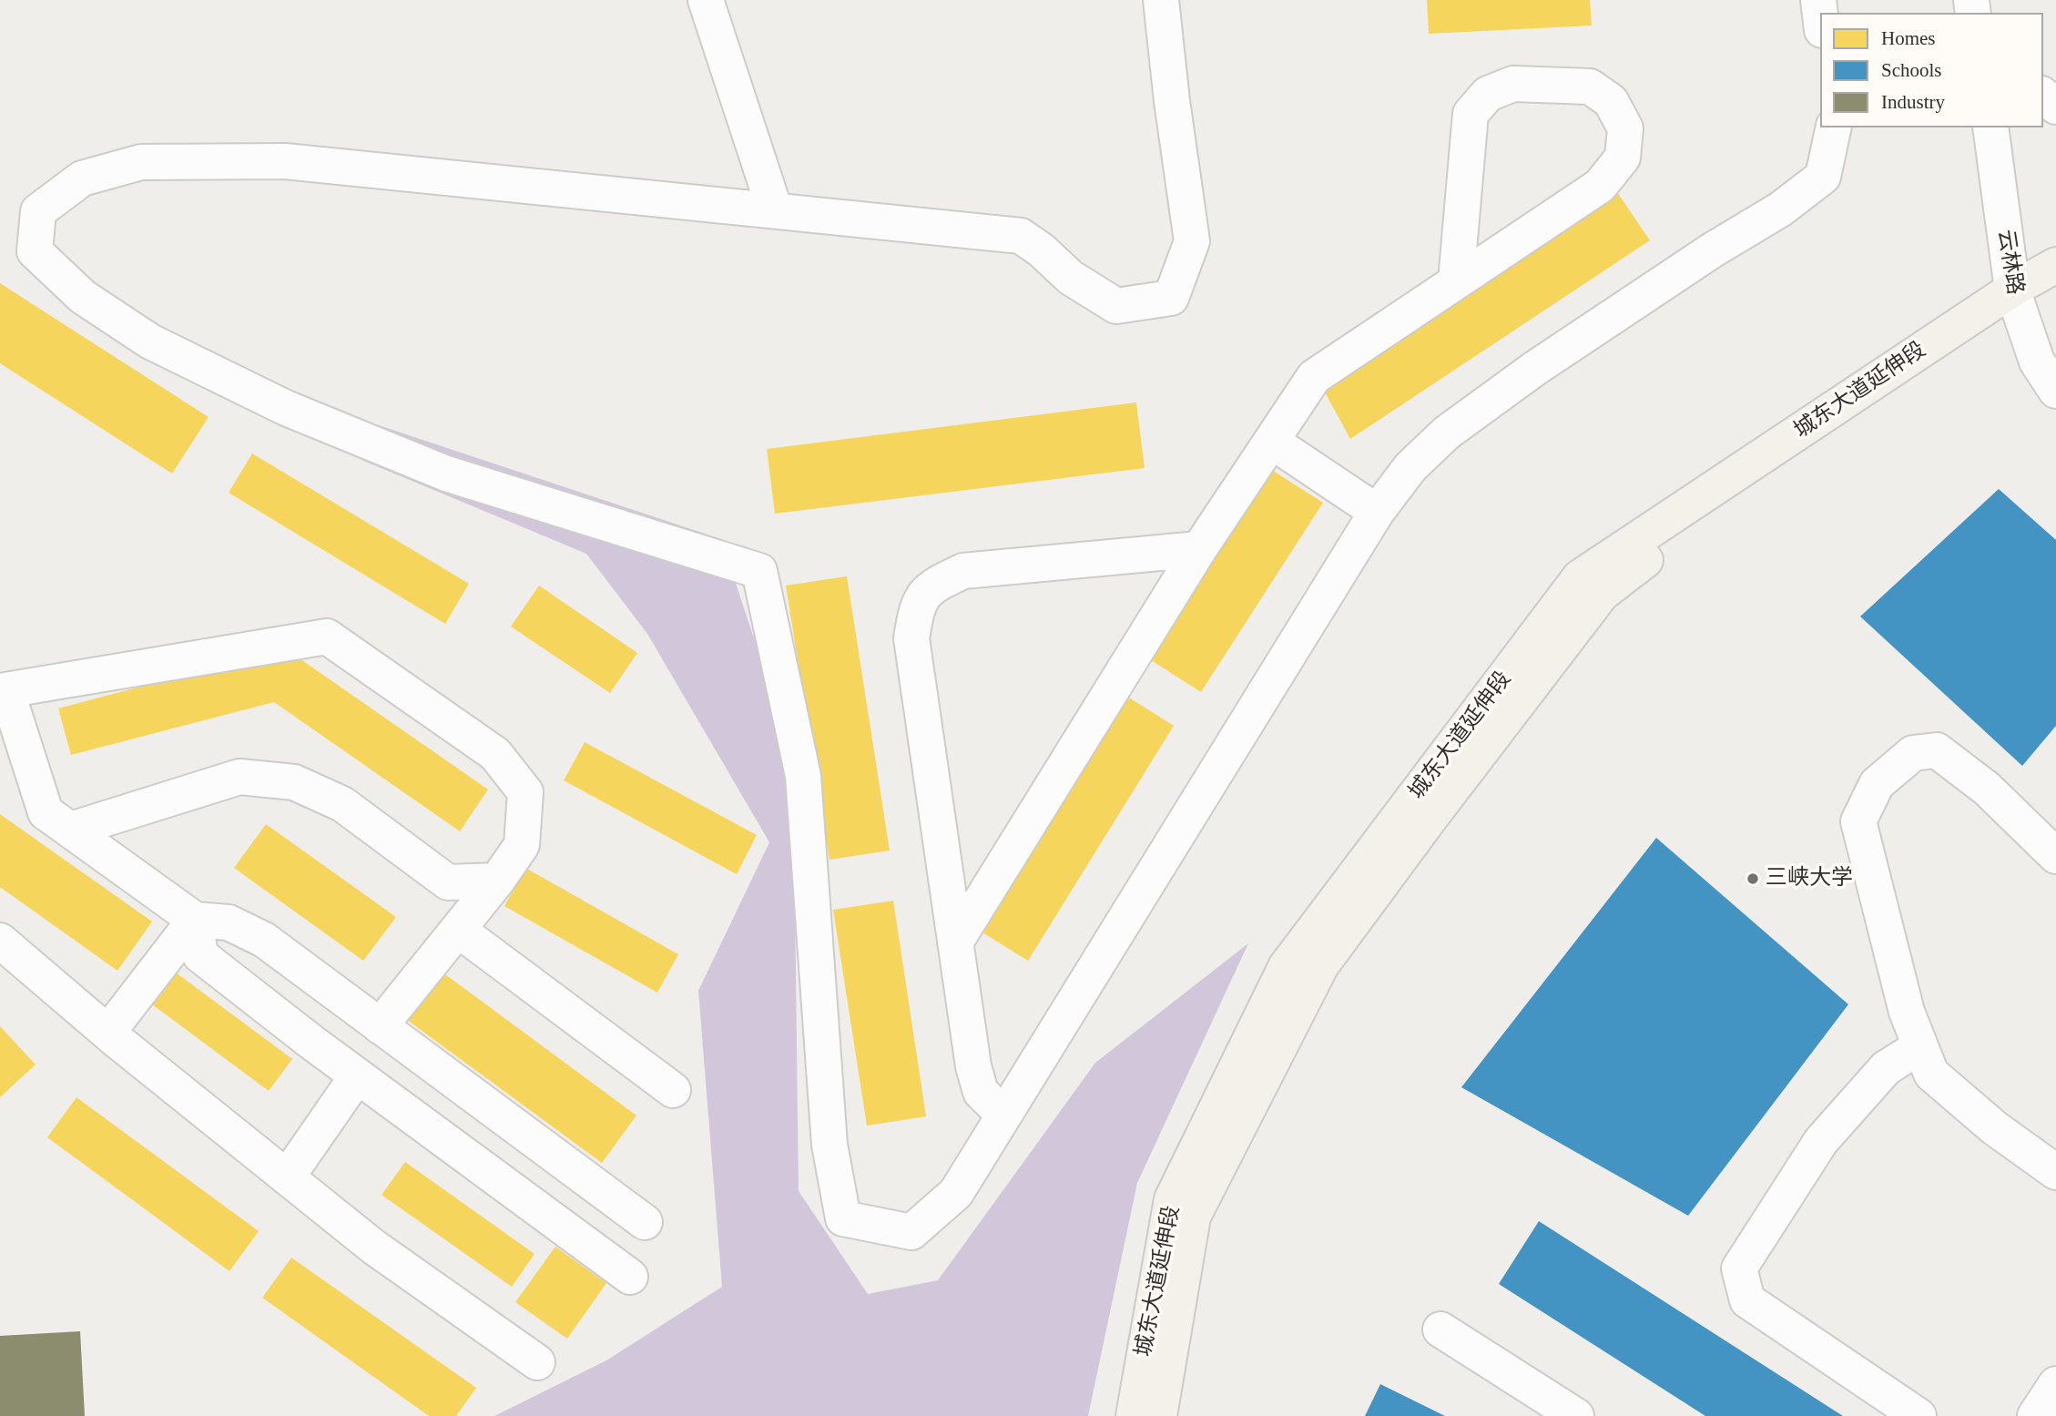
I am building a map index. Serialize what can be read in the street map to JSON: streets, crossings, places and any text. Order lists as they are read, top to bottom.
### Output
{
  "streets": {
    "main road": ["城东大道延伸段"],
    "street": ["云林路"]
  },
  "crossings": [
    ["云林路", "城东大道延伸段"]
  ],
  "places": ["三峡大学"],
  "legend": ["Homes", "Schools", "Industry"]
}
